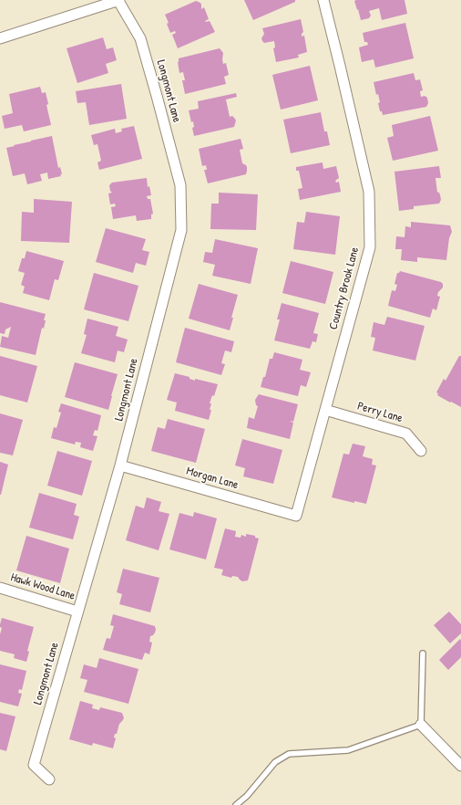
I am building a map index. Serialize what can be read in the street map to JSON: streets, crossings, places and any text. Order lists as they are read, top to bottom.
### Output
{
  "streets": {
    "street": [
      "Longmont Lane",
      "Country Brook Lane",
      "Perry Lane",
      "Morgan Lane",
      "Hawk Wood Lane"
    ]
  },
  "crossings": [
    ["Longmont Lane", "Morgan Lane"],
    ["Longmont Lane", "Hawk Wood Lane"],
    ["Country Brook Lane", "Perry Lane"],
    ["Country Brook Lane", "Morgan Lane"]
  ]
}
